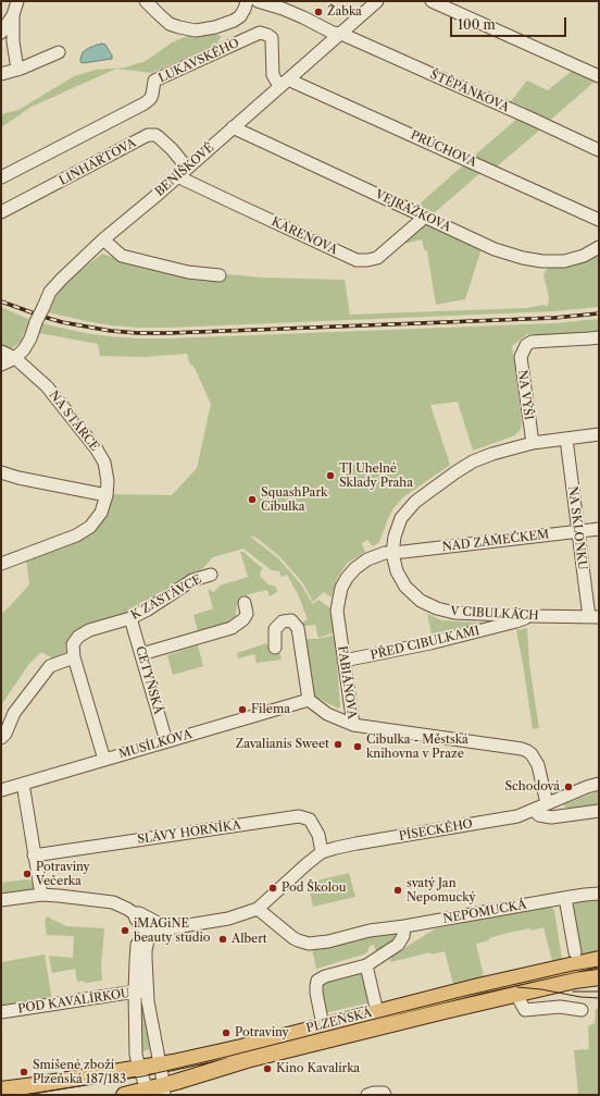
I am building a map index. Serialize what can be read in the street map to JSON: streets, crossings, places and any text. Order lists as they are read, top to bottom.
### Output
{
  "streets": {
    "main road": ["PLZEŇSKÁ"],
    "street": [
      "LUKAVSKÉHO",
      "ŠTĚPÁNKOVA",
      "PRŮCHOVA",
      "LINHARTOVA",
      "BENÍŠKOVÉ",
      "VEJRAŽKOVA",
      "KARENOVA",
      "NA VÝŠI",
      "NA STÁRCE",
      "NA SKLONKU",
      "NAD ZÁMEČKEM",
      "K ZASTÁVCE",
      "V CIBULKÁCH",
      "PŘED CIBULKAMI",
      "CETYŇSKÁ",
      "FABIÁNOVA",
      "MUSÍLKOVA",
      "PÍSECKÉHO",
      "SLÁVY HORNÍKA",
      "NEPOMUCKÁ",
      "POD KAVALÍRKOU"
    ]
  },
  "crossings": [
    ["LUKAVSKÉHO", "PRŮCHOVA"],
    ["LUKAVSKÉHO", "BENÍŠKOVÉ"],
    ["ŠTĚPÁNKOVA", "BENÍŠKOVÉ"],
    ["PRŮCHOVA", "BENÍŠKOVÉ"],
    ["LINHARTOVA", "BENÍŠKOVÉ"],
    ["BENÍŠKOVÉ", "VEJRAŽKOVA"],
    ["BENÍŠKOVÉ", "KARENOVA"],
    ["BENÍŠKOVÉ", "NA STÁRCE"],
    ["VEJRAŽKOVA", "KARENOVA"],
    ["NA VÝŠI", "V CIBULKÁCH"],
    ["NA SKLONKU", "NAD ZÁMEČKEM"],
    ["NA SKLONKU", "V CIBULKÁCH"],
    ["NAD ZÁMEČKEM", "V CIBULKÁCH"],
    ["NAD ZÁMEČKEM", "FABIÁNOVA"],
    ["K ZASTÁVCE", "CETYŇSKÁ"],
    ["V CIBULKÁCH", "PŘED CIBULKAMI"],
    ["V CIBULKÁCH", "FABIÁNOVA"],
    ["PŘED CIBULKAMI", "FABIÁNOVA"],
    ["CETYŇSKÁ", "MUSÍLKOVA"],
    ["FABIÁNOVA", "MUSÍLKOVA"],
    ["PÍSECKÉHO", "SLÁVY HORNÍKA"]
  ],
  "places": [
    "Žabka",
    "TJ Uhelné Sklady Praha",
    "SquashPark Cibulka",
    "Filema",
    "Zavalianis Sweet",
    "Cibulka - Městská knihovna v Praze",
    "Schodová",
    "Potraviny Večerka",
    "Pod Školou",
    "svatý Jan Nepomucký",
    "iMAGiNE beauty studio",
    "Albert",
    "Potraviny",
    "Kino Kavalírka",
    "Smíšené zboží Plzeňská 187/183"
  ],
  "scale_bar": "100 m"
}
